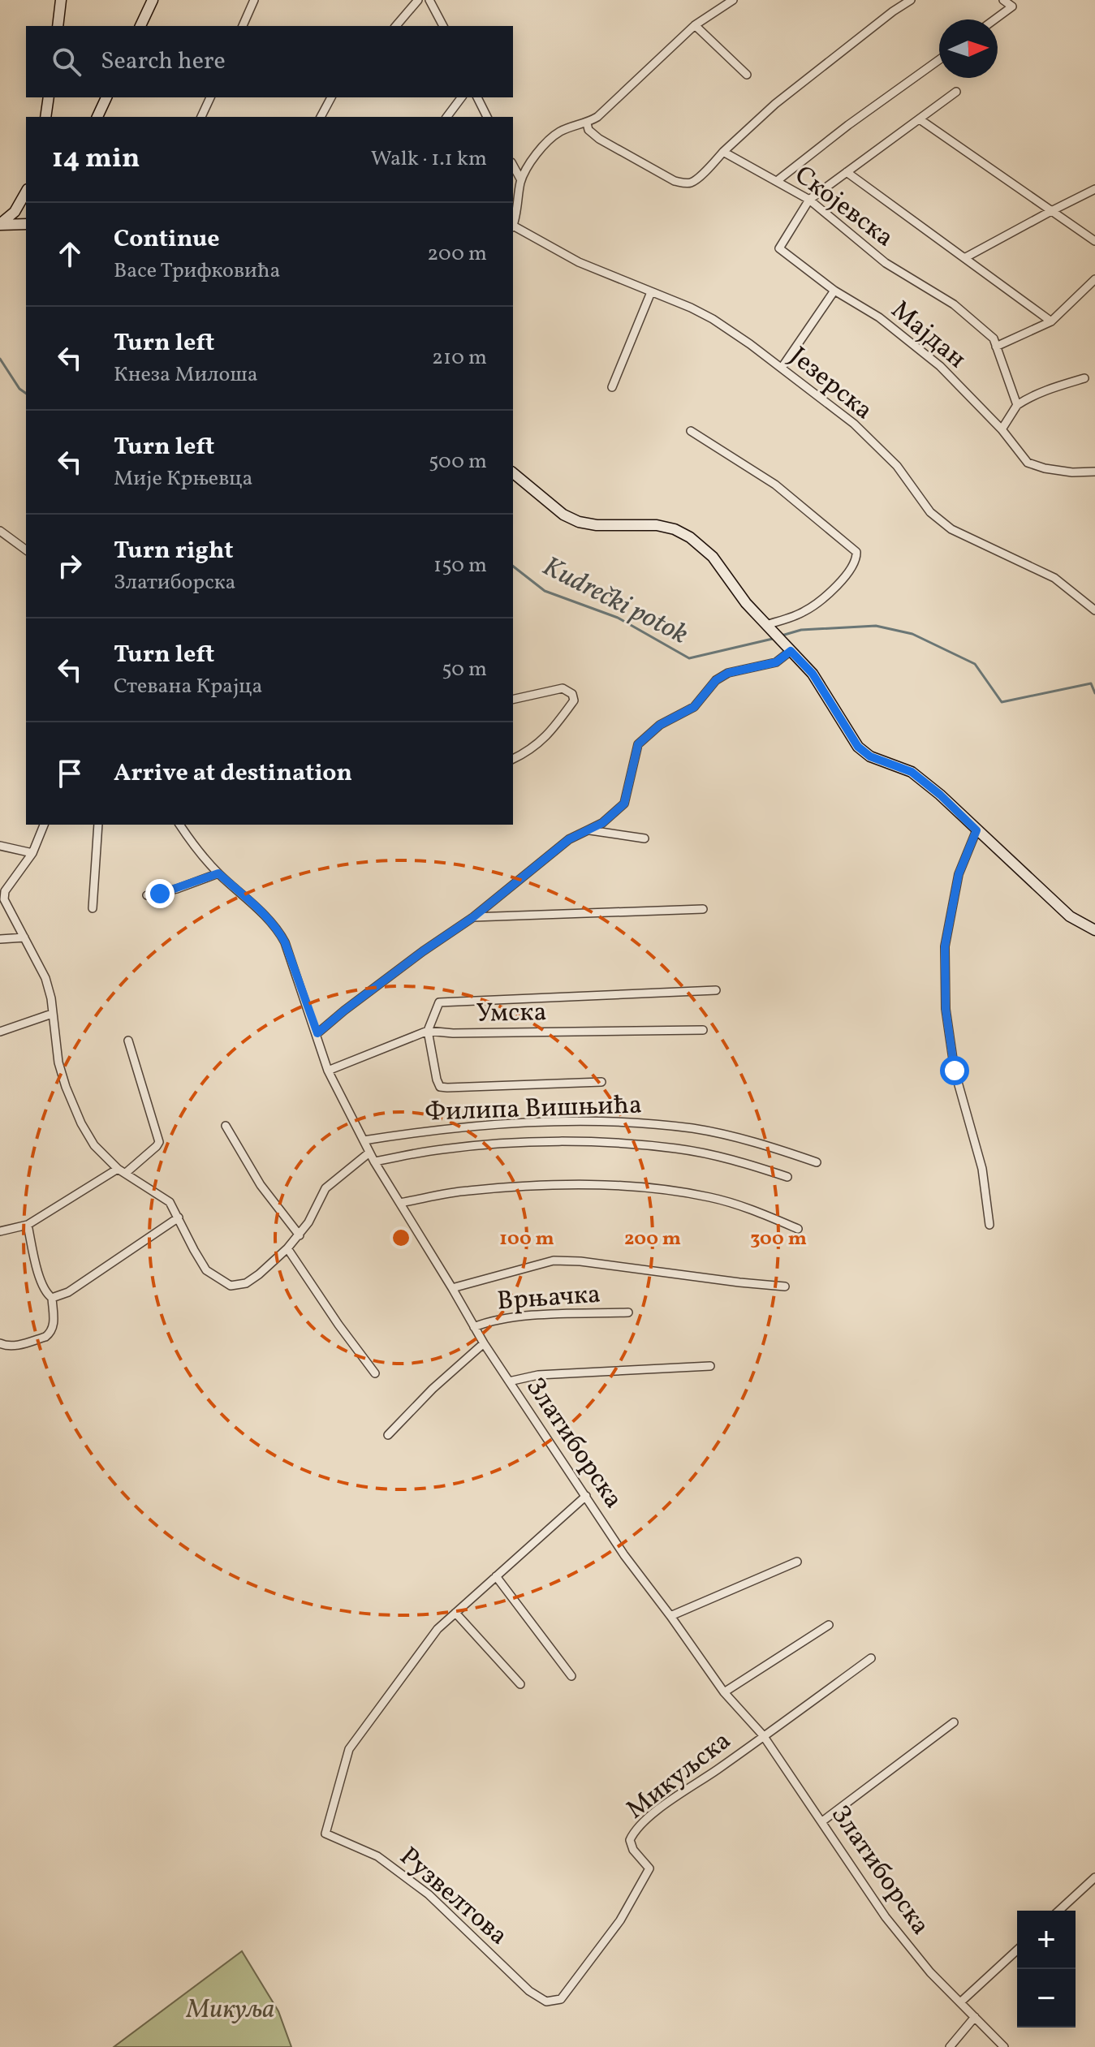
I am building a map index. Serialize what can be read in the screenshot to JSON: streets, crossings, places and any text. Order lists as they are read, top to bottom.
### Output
{
  "streets": {
    "street": [
      "Скојевска",
      "Мајдан",
      "Језерска",
      "Умска",
      "Филипа Вишњића",
      "Врњачка",
      "Златиборска",
      "Микуљска",
      "Рузвелтова"
    ]
  },
  "crossings": [
    ["Скојевска", "Мајдан"],
    ["Умска", "Златиборска"],
    ["Филипа Вишњића", "Златиборска"],
    ["Врњачка", "Златиборска"],
    ["Златиборска", "Микуљска"],
    ["Микуљска", "Рузвелтова"]
  ],
  "water": ["Kudrečki potok"],
  "parks": ["Микуља"],
  "north": "right",
  "page": {
    "search": "Search here",
    "heading": ["14 min", "Walk · 1.1 km"],
    "list": [
      ["Continue", "Васе Трифковића", "200 m"],
      ["Turn left", "Кнеза Милоша", "210 m"],
      ["Turn left", "Мије Крњевца", "500 m"],
      ["Turn right", "Златиборска", "150 m"],
      ["Turn left", "Стевана Крајца", "50 m"],
      "Arrive at destination"
    ],
    "map_buttons": ["+", "−"]
  },
  "rings": ["100 m", "200 m", "300 m"]
}
